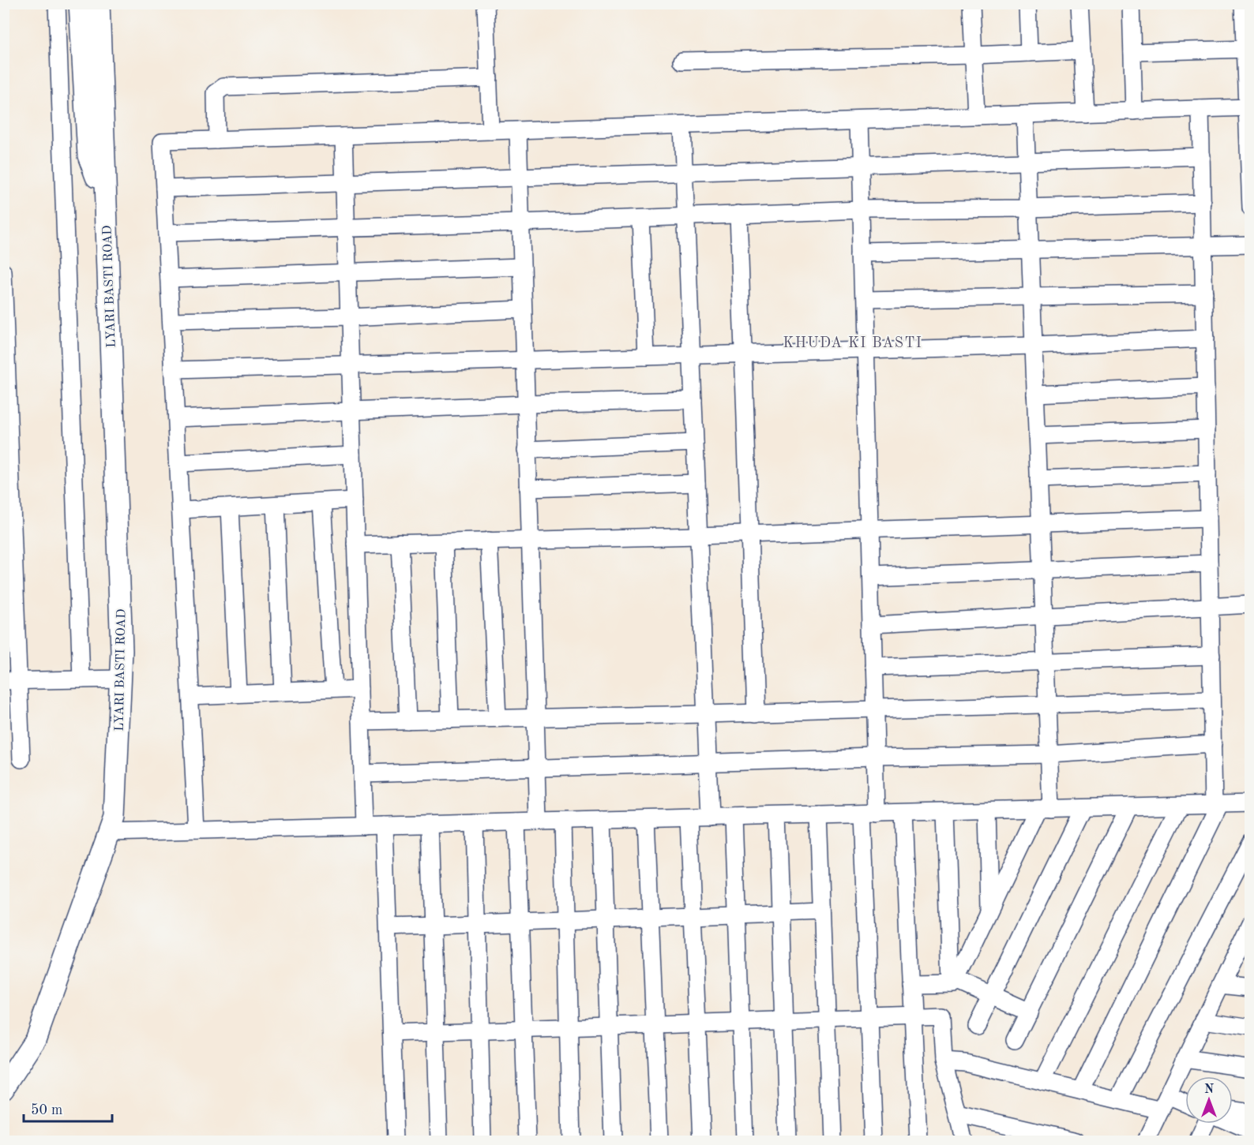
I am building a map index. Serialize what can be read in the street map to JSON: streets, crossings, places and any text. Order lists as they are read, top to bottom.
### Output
{
  "streets": {
    "main road": ["LYARI BASTI ROAD"]
  },
  "districts": ["KHUDA KI BASTI"],
  "scale_bar": "50 m",
  "north": "top"
}
